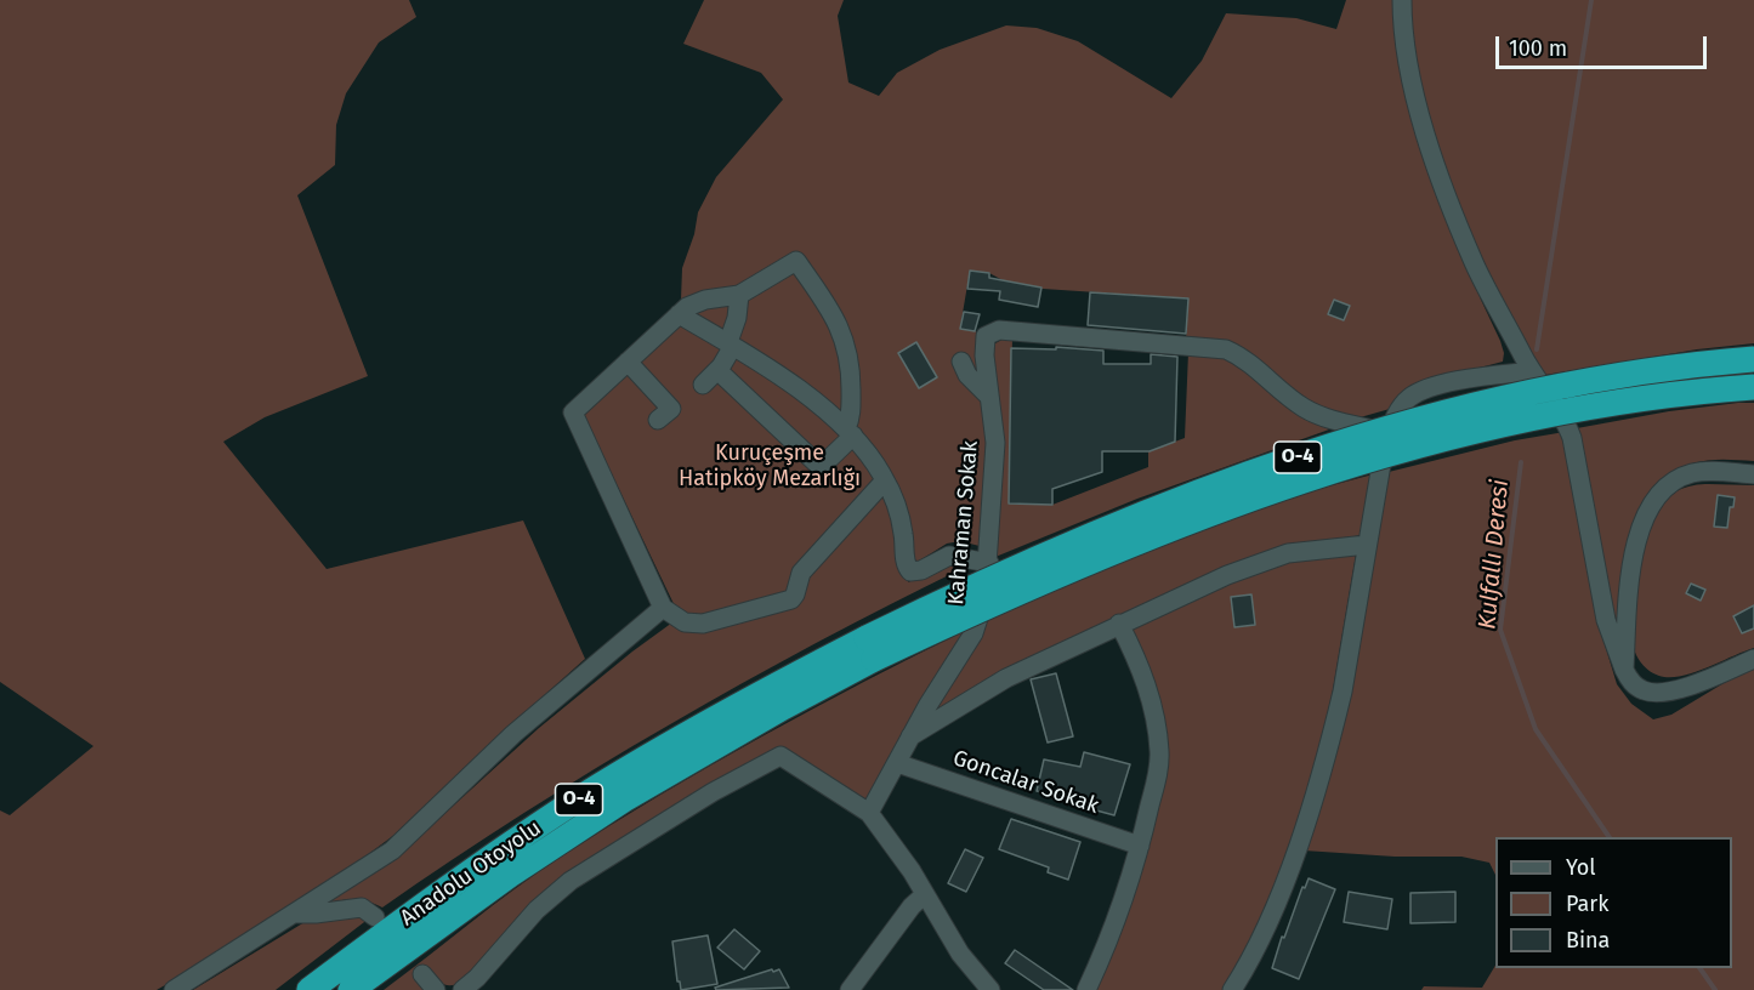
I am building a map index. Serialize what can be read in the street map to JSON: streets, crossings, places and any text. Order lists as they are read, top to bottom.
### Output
{
  "streets": {
    "highway": ["O-4", "Anadolu Otoyolu"],
    "street": ["Kahraman Sokak", "Goncalar Sokak"]
  },
  "crossings": [
    ["O-4", "Anadolu Otoyolu"],
    ["Kahraman Sokak", "Goncalar Sokak"]
  ],
  "water": ["Kulfallı Deresi"],
  "parks": ["Kuruçeşme Hatipköy Mezarlığı"],
  "legend": ["Yol", "Park", "Bina"],
  "scale_bar": "100 m"
}
